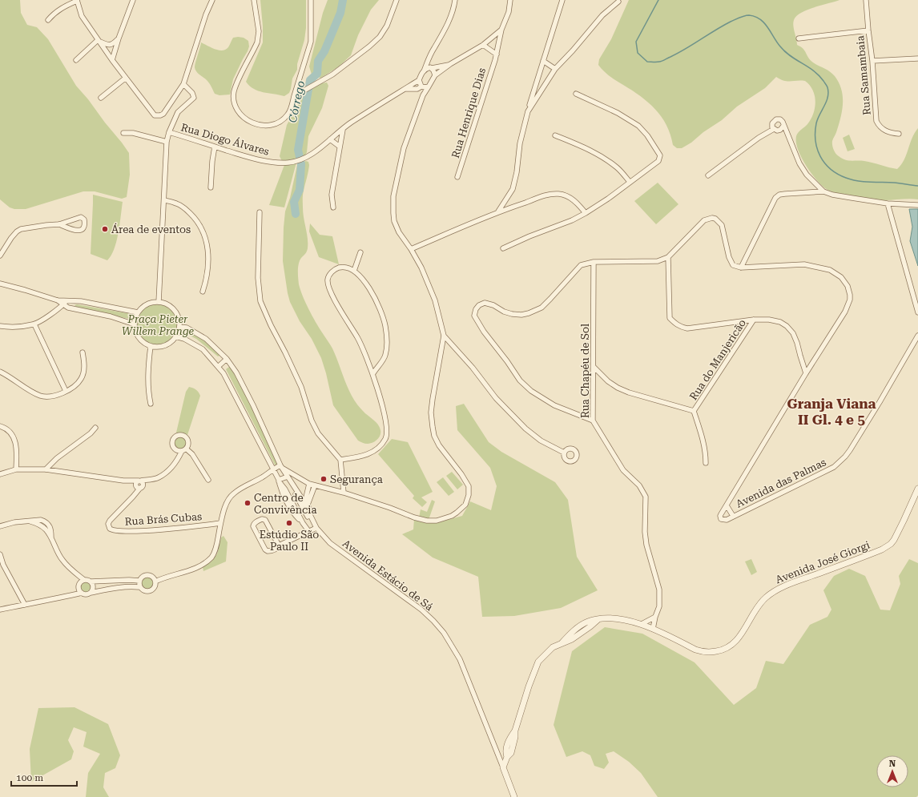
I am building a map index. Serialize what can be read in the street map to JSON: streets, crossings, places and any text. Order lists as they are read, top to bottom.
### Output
{
  "streets": {
    "street": [
      "Rua Samambaia",
      "Rua Henrique Dias",
      "Rua Diogo Álvares",
      "Rua do Manjericão",
      "Rua Chapéu de Sol",
      "Avenida das Palmas",
      "Rua Brás Cubas",
      "Avenida José Giorgi",
      "Avenida Estácio de Sá"
    ]
  },
  "crossings": [
    ["Rua Diogo Álvares", "Avenida Estácio de Sá"],
    ["Rua do Manjericão", "Rua Chapéu de Sol"],
    ["Rua Chapéu de Sol", "Avenida José Giorgi"],
    ["Avenida José Giorgi", "Avenida Estácio de Sá"]
  ],
  "districts": ["Granja Viana II Gl. 4 e 5"],
  "water": ["Córrego"],
  "parks": ["Praça Pieter Willem Prange"],
  "places": [
    "Área de eventos",
    "Segurança",
    "Centro de Convivência",
    "Estúdio São Paulo II"
  ],
  "scale_bar": "100 m",
  "north": "top"
}
